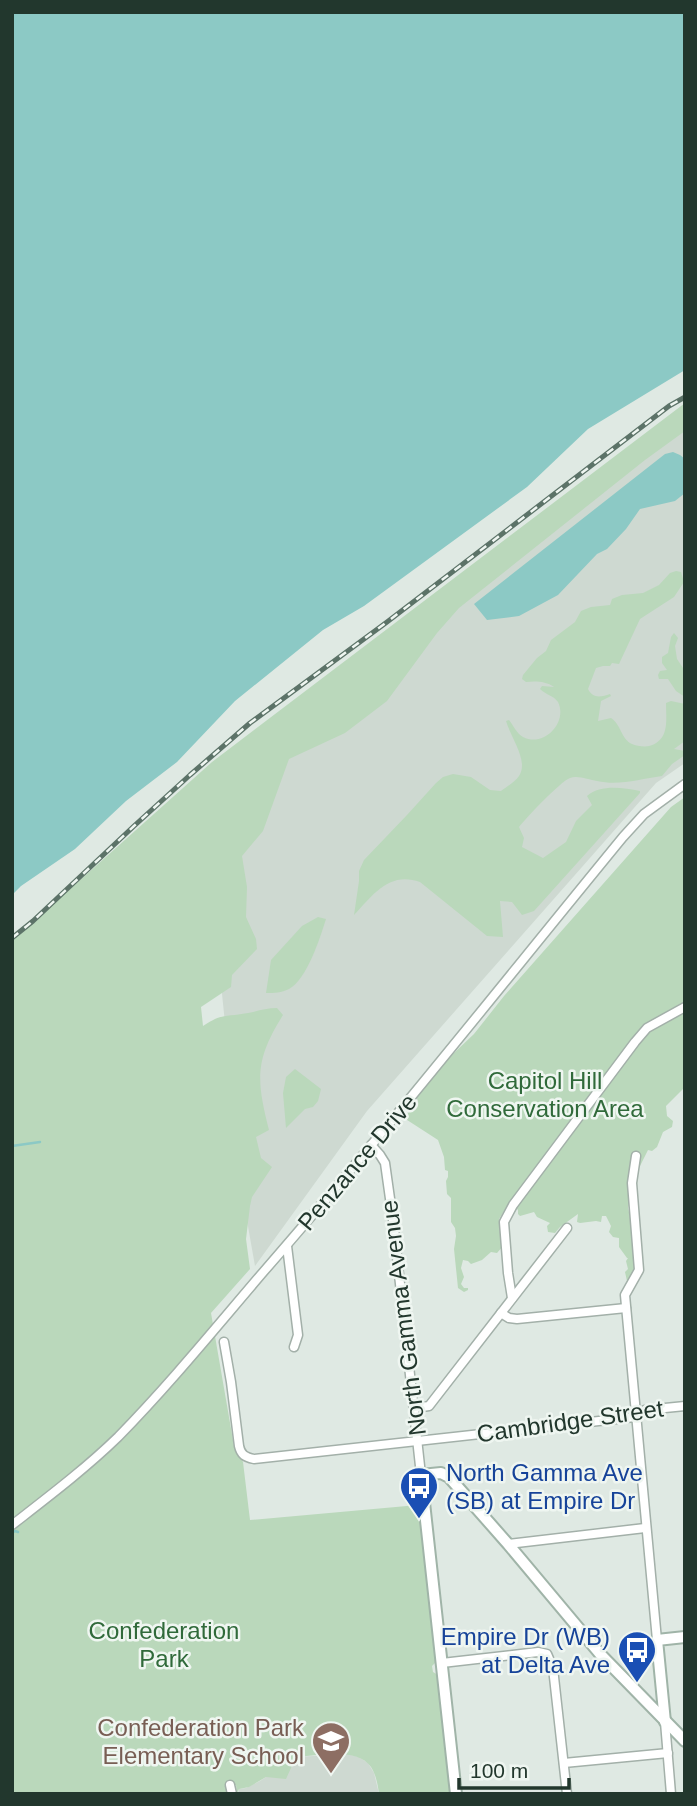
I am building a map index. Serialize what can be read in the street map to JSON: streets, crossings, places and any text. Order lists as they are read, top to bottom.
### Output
{
  "streets": {
    "street": ["Penzance Drive", "North Gamma Avenue", "Cambridge Street"]
  },
  "crossings": [
    ["Penzance Drive", "North Gamma Avenue"],
    ["North Gamma Avenue", "Cambridge Street"]
  ],
  "parks": ["Capitol Hill Conservation Area", "Confederation Park"],
  "places": {
    "bus stop": ["North Gamma Ave (SB) at Empire Dr", "Empire Dr (WB) at Delta Ave"],
    "school or university": ["Confederation Park Elementary School"]
  },
  "scale_bar": "100 m"
}
